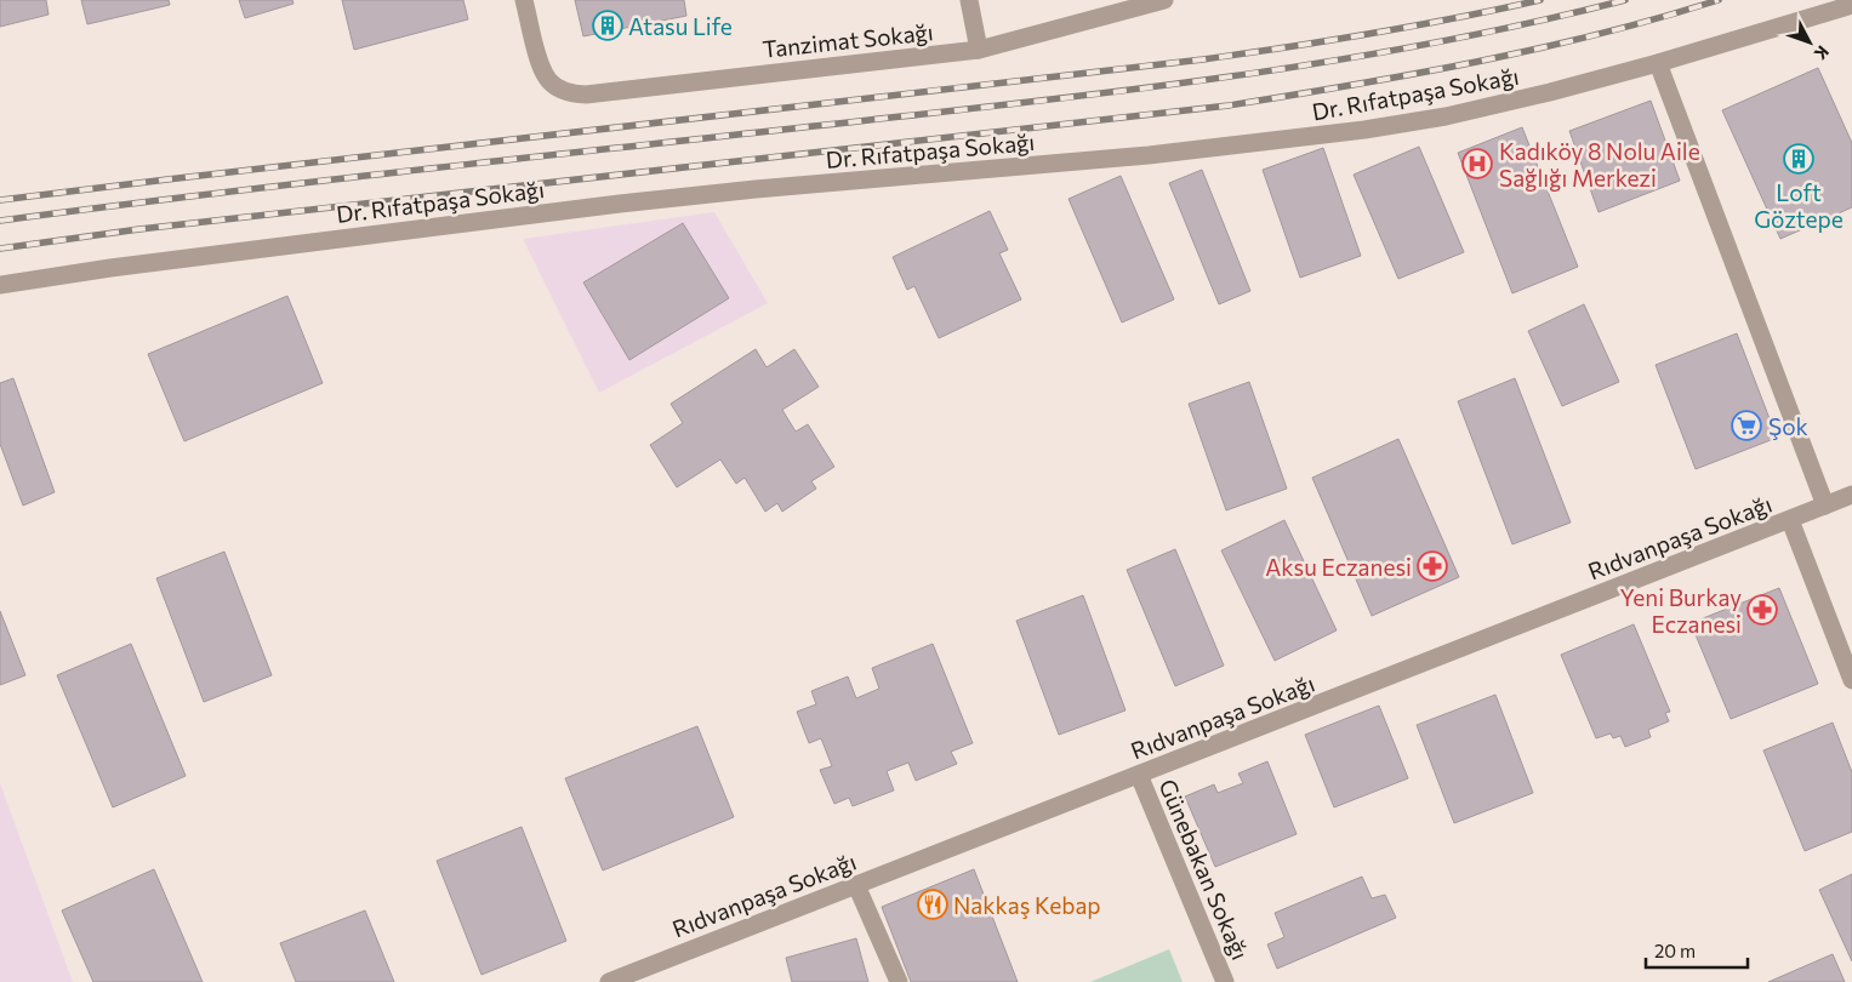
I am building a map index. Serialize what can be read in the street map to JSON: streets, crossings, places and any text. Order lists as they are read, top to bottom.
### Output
{
  "streets": {
    "street": [
      "Tanzimat Sokağı",
      "Dr. Rıfatpaşa Sokağı",
      "Rıdvanpaşa Sokağı",
      "Günebakan Sokağı"
    ]
  },
  "crossings": [
    ["Rıdvanpaşa Sokağı", "Günebakan Sokağı"]
  ],
  "places": {
    "building": ["Atasu Life", "Loft Göztepe"],
    "hospital": ["Kadıköy 8 Nolu Aile Sağlığı Merkezi"],
    "supermarket": ["Şok"],
    "pharmacy": ["Aksu Eczanesi", "Yeni Burkay Eczanesi"],
    "restaurant": ["Nakkaş Kebap"]
  },
  "scale_bar": "20 m",
  "north": "bottom right"
}
